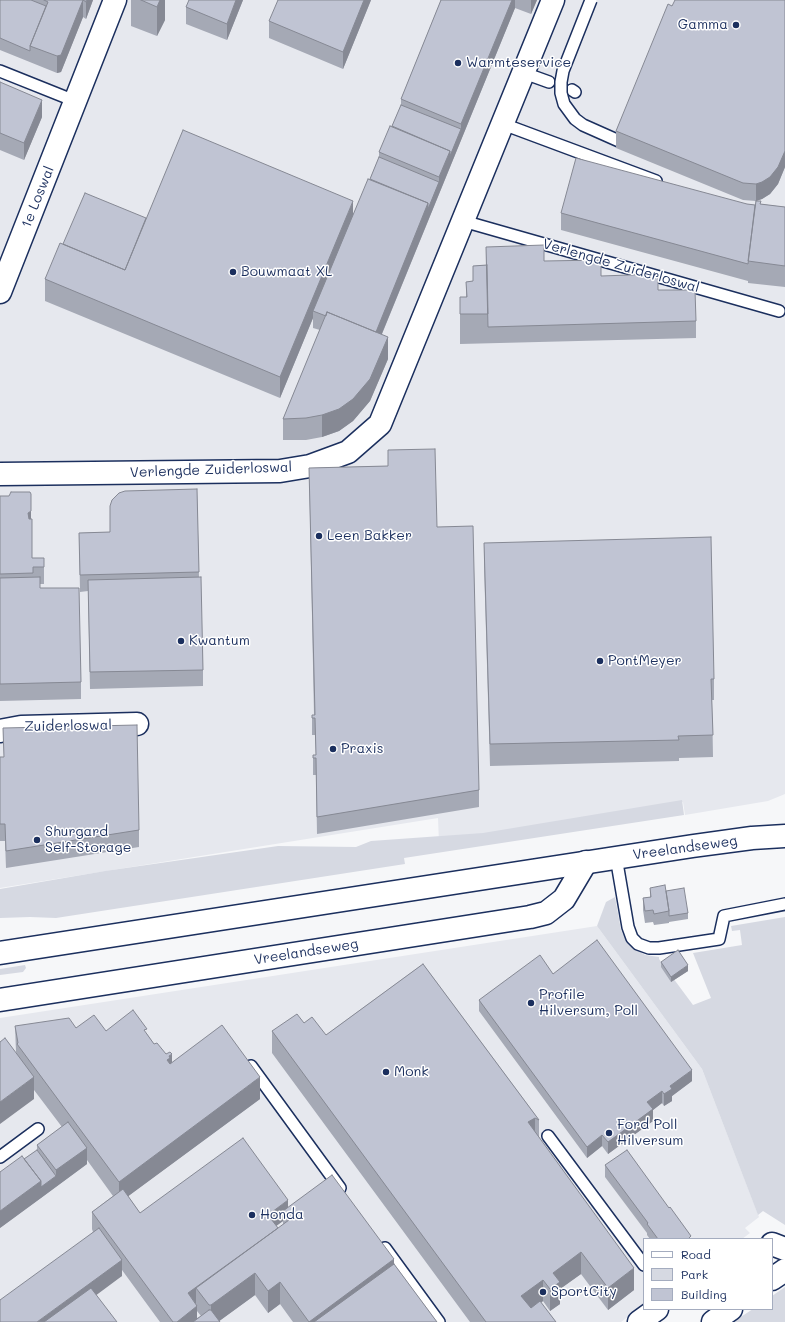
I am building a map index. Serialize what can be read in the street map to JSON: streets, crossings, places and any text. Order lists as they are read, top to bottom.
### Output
{
  "streets": {
    "street": [
      "1e Loswal",
      "Verlengde Zuiderloswal",
      "Zuiderloswal",
      "Vreelandseweg"
    ]
  },
  "places": [
    "Gamma",
    "Warmteservice",
    "Bouwmaat XL",
    "Leen Bakker",
    "Kwantum",
    "PontMeyer",
    "Praxis",
    "Shurgard Self-Storage",
    "Profile Hilversum, Poll",
    "Monk",
    "Ford Poll Hilversum",
    "Honda",
    "SportCity"
  ],
  "legend": ["Road", "Park", "Building"]
}
